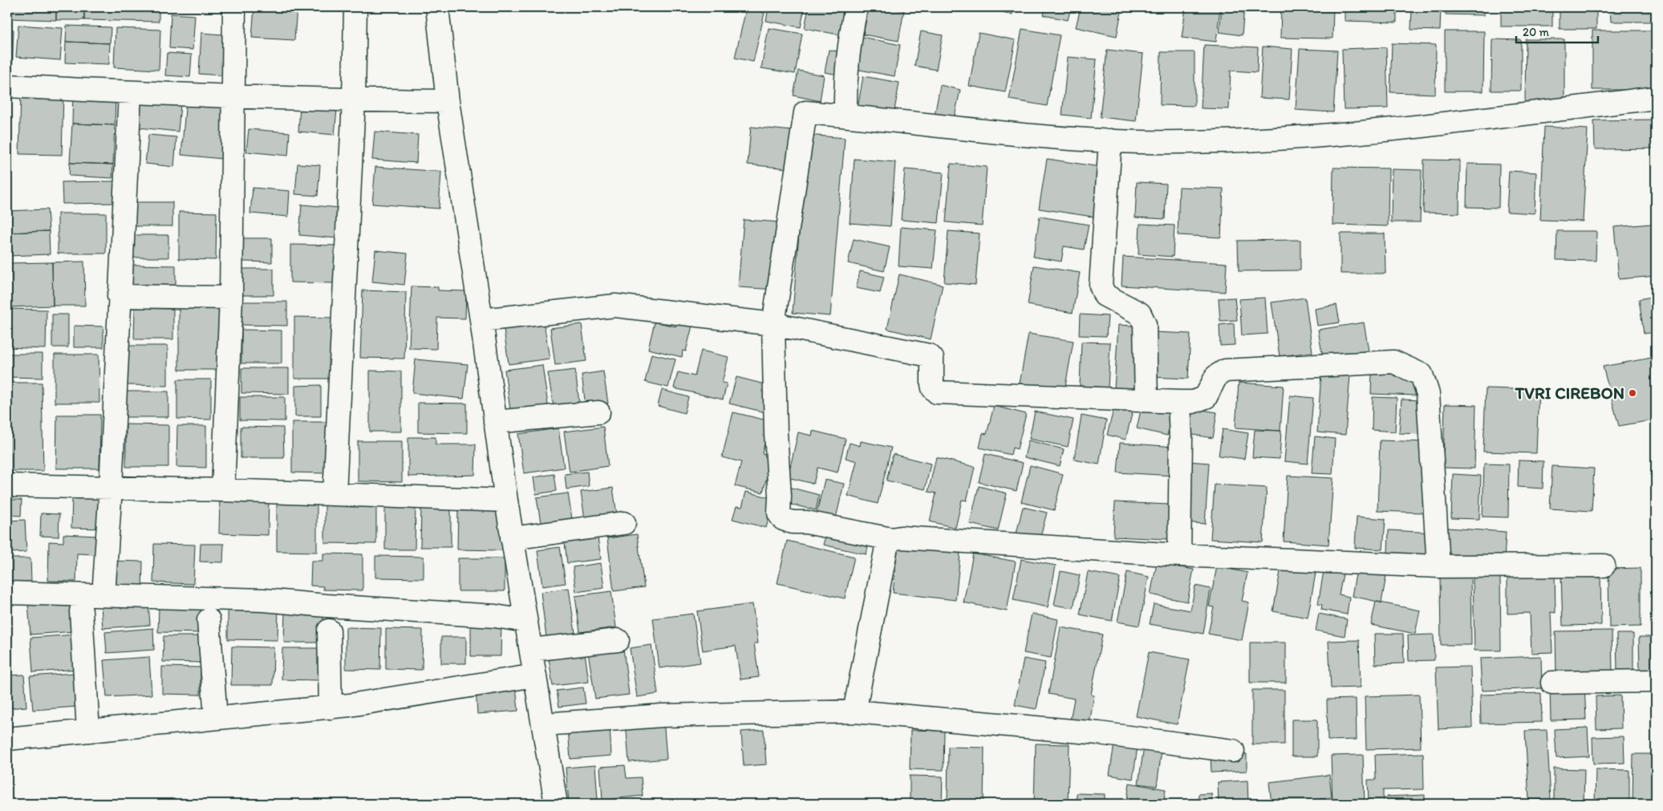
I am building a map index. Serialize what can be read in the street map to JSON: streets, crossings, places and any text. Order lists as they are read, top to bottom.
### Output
{
  "places": ["TVRI CIREBON"],
  "scale_bar": "20 m"
}
